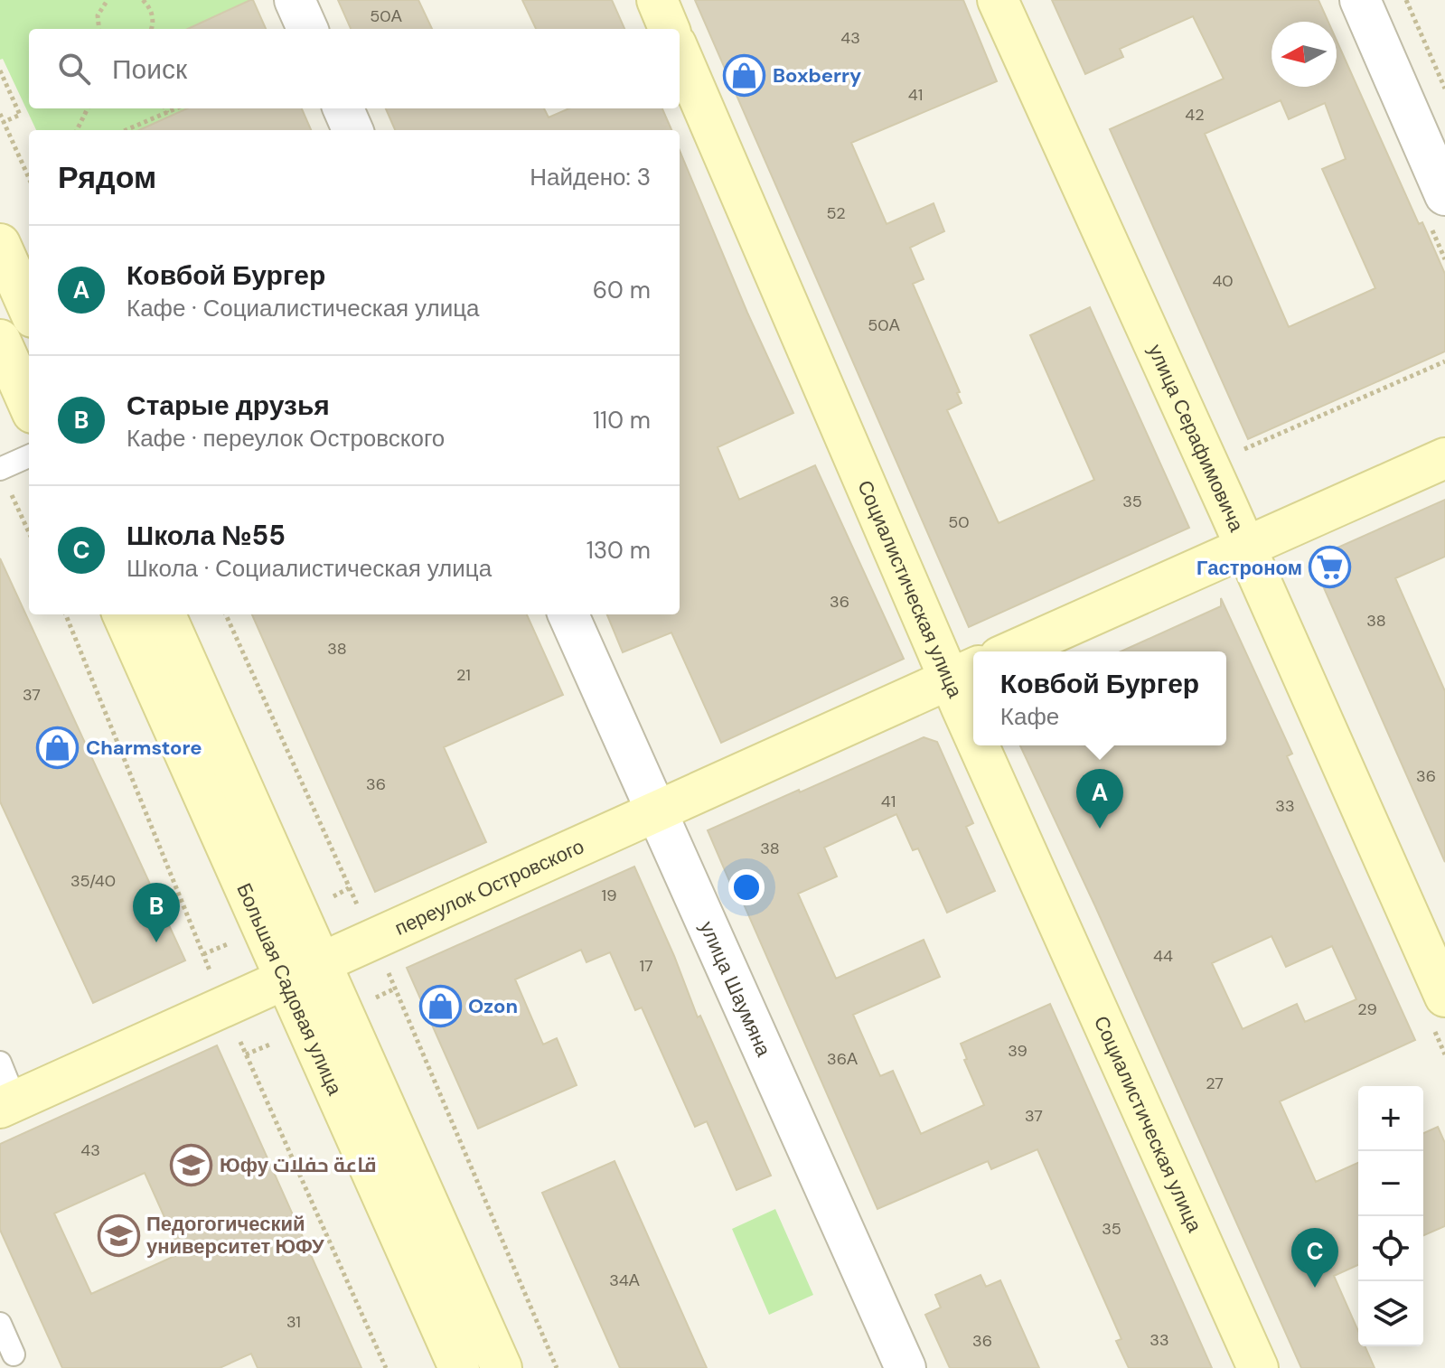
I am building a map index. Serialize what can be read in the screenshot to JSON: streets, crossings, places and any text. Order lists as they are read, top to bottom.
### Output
{
  "streets": {
    "street": [
      "улица Серафимовича",
      "Социалистическая улица",
      "переулок Островского",
      "Большая Садовая улица",
      "улица Шаумяна"
    ]
  },
  "crossings": [
    ["Социалистическая улица", "переулок Островского"],
    ["переулок Островского", "Большая Садовая улица"],
    ["переулок Островского", "улица Шаумяна"]
  ],
  "places": {
    "shop": ["Boxberry", "Charmstore", "Ozon"],
    "supermarket": ["Гастроном"],
    "school or university": ["Юфу قاعة حفلات", "Педогогический университет ЮФУ"]
  },
  "house_numbers": [
    "50А",
    "43",
    "41",
    "42",
    "52",
    "40",
    "50А",
    "35",
    "50",
    "36",
    "38",
    "38",
    "21",
    "37",
    "36",
    "36",
    "41",
    "33",
    "38",
    "35/40",
    "19",
    "44",
    "17",
    "29",
    "39",
    "36А",
    "27",
    "37",
    "43",
    "35",
    "34А",
    "31",
    "33",
    "36"
  ],
  "north": "left",
  "page": {
    "search": "Поиск",
    "heading": ["Рядом", "Найдено: 3"],
    "list": [
      {
        "mark": "A",
        "name": "Ковбой Бургер",
        "note": "Кафе · Социалистическая улица",
        "value": "60 m"
      },
      {
        "mark": "B",
        "name": "Старые друзья",
        "note": "Кафе · переулок Островского",
        "value": "110 m"
      },
      {
        "mark": "C",
        "name": "Школа №55",
        "note": "Школа · Социалистическая улица",
        "value": "130 m"
      }
    ],
    "popup": ["Ковбой Бургер", "Кафе"],
    "pins": ["A", "B", "C"],
    "map_buttons": ["+", "−"]
  }
}
